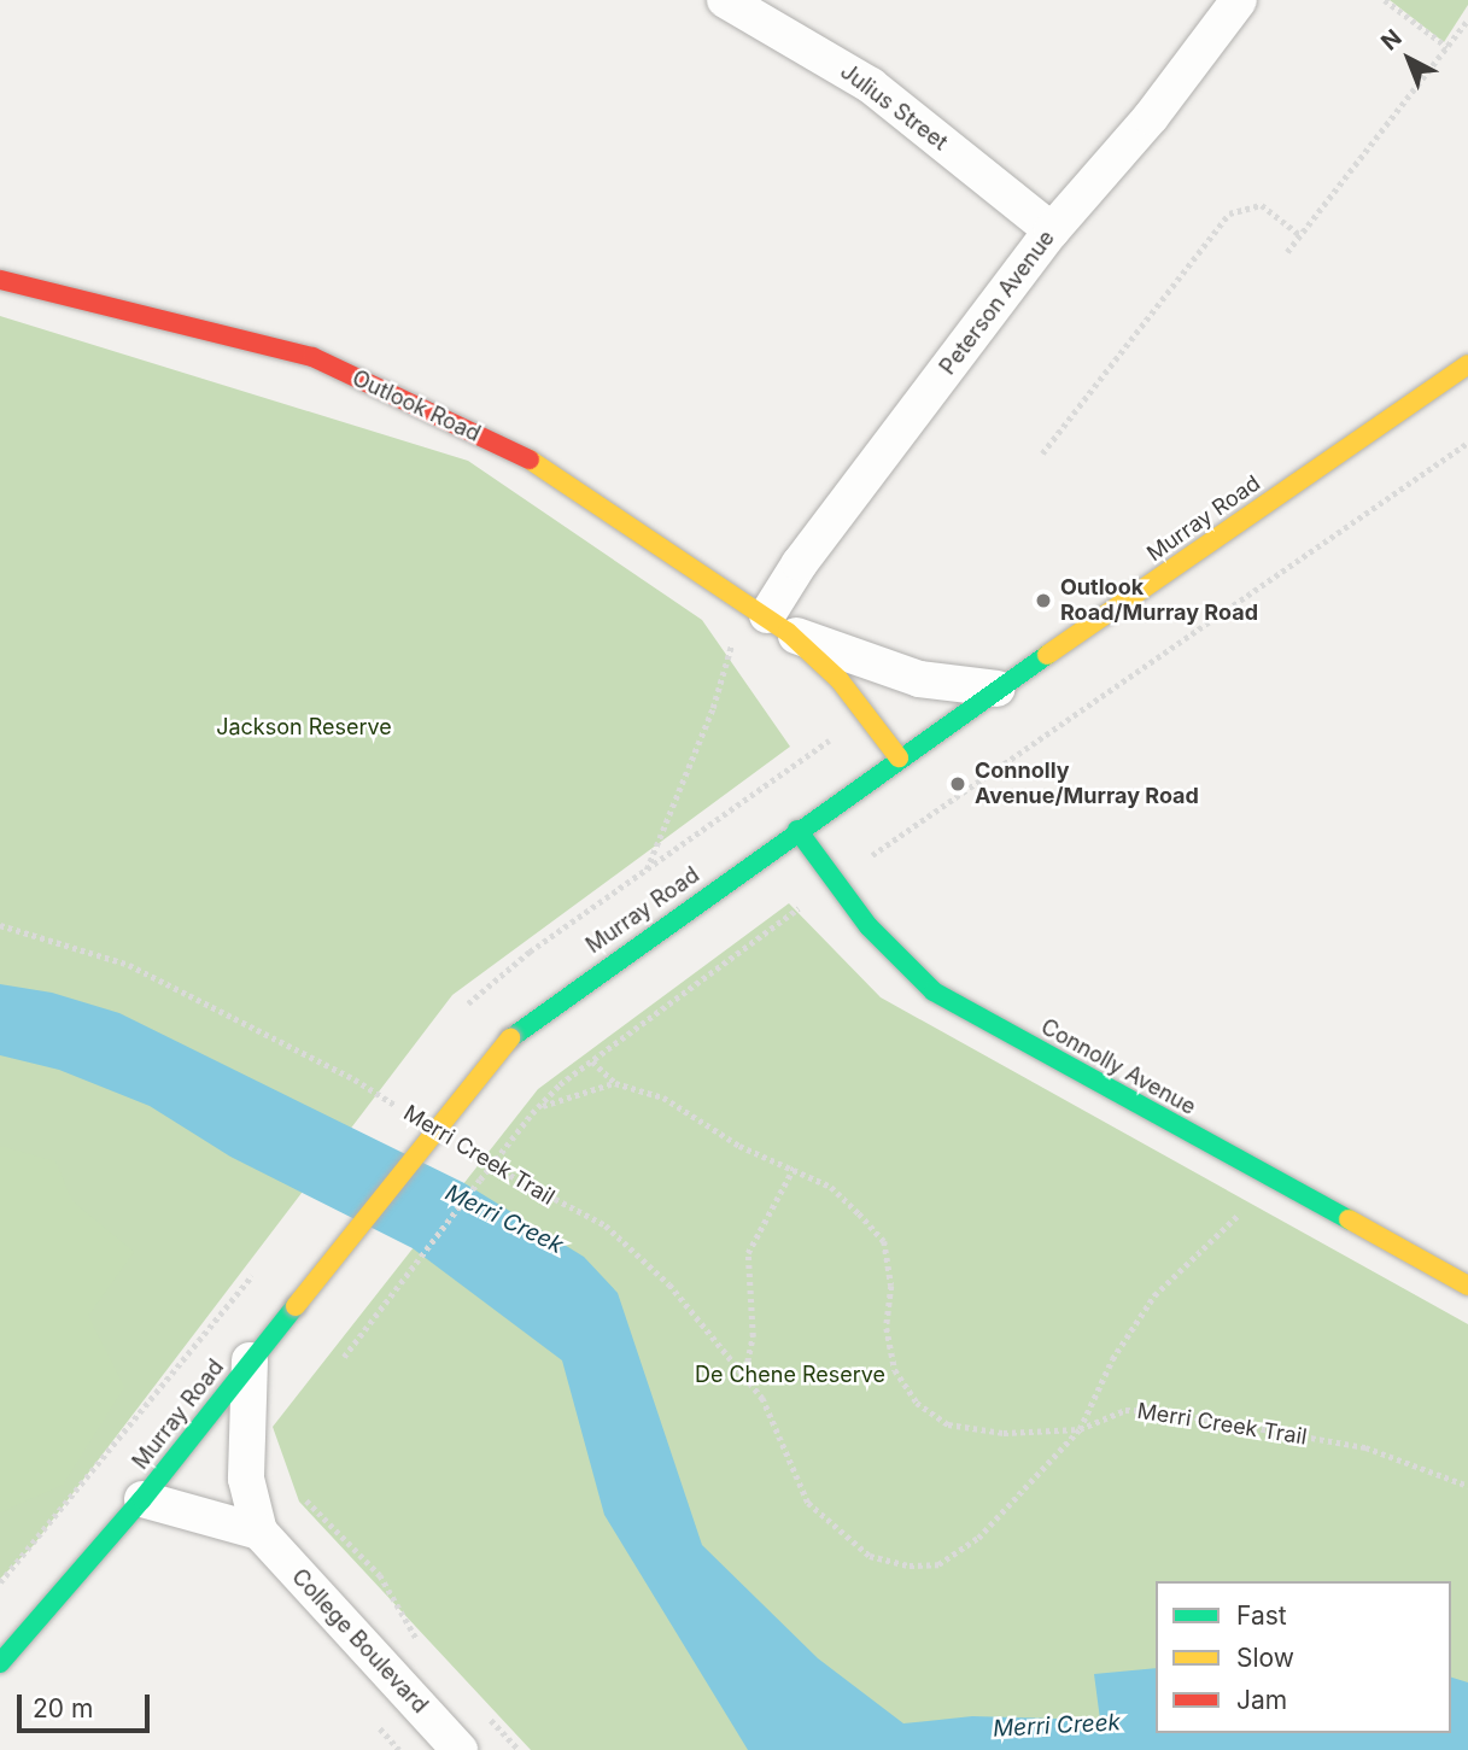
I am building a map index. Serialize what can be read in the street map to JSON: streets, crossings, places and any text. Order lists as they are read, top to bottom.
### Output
{
  "streets": {
    "main road": ["Outlook Road", "Murray Road", "Connolly Avenue"],
    "street": ["Julius Street", "Peterson Avenue", "College Boulevard"],
    "path": ["Merri Creek Trail"]
  },
  "crossings": [
    ["Julius Street", "Peterson Avenue"],
    ["Peterson Avenue", "Outlook Road"],
    ["Outlook Road", "Murray Road"],
    ["Murray Road", "Connolly Avenue"],
    ["Murray Road", "College Boulevard"]
  ],
  "water": ["Merri Creek"],
  "parks": ["Jackson Reserve", "De Chene Reserve"],
  "places": ["Outlook Road/Murray Road", "Connolly Avenue/Murray Road"],
  "legend": ["Fast", "Slow", "Jam"],
  "scale_bar": "20 m",
  "north": "top left"
}
